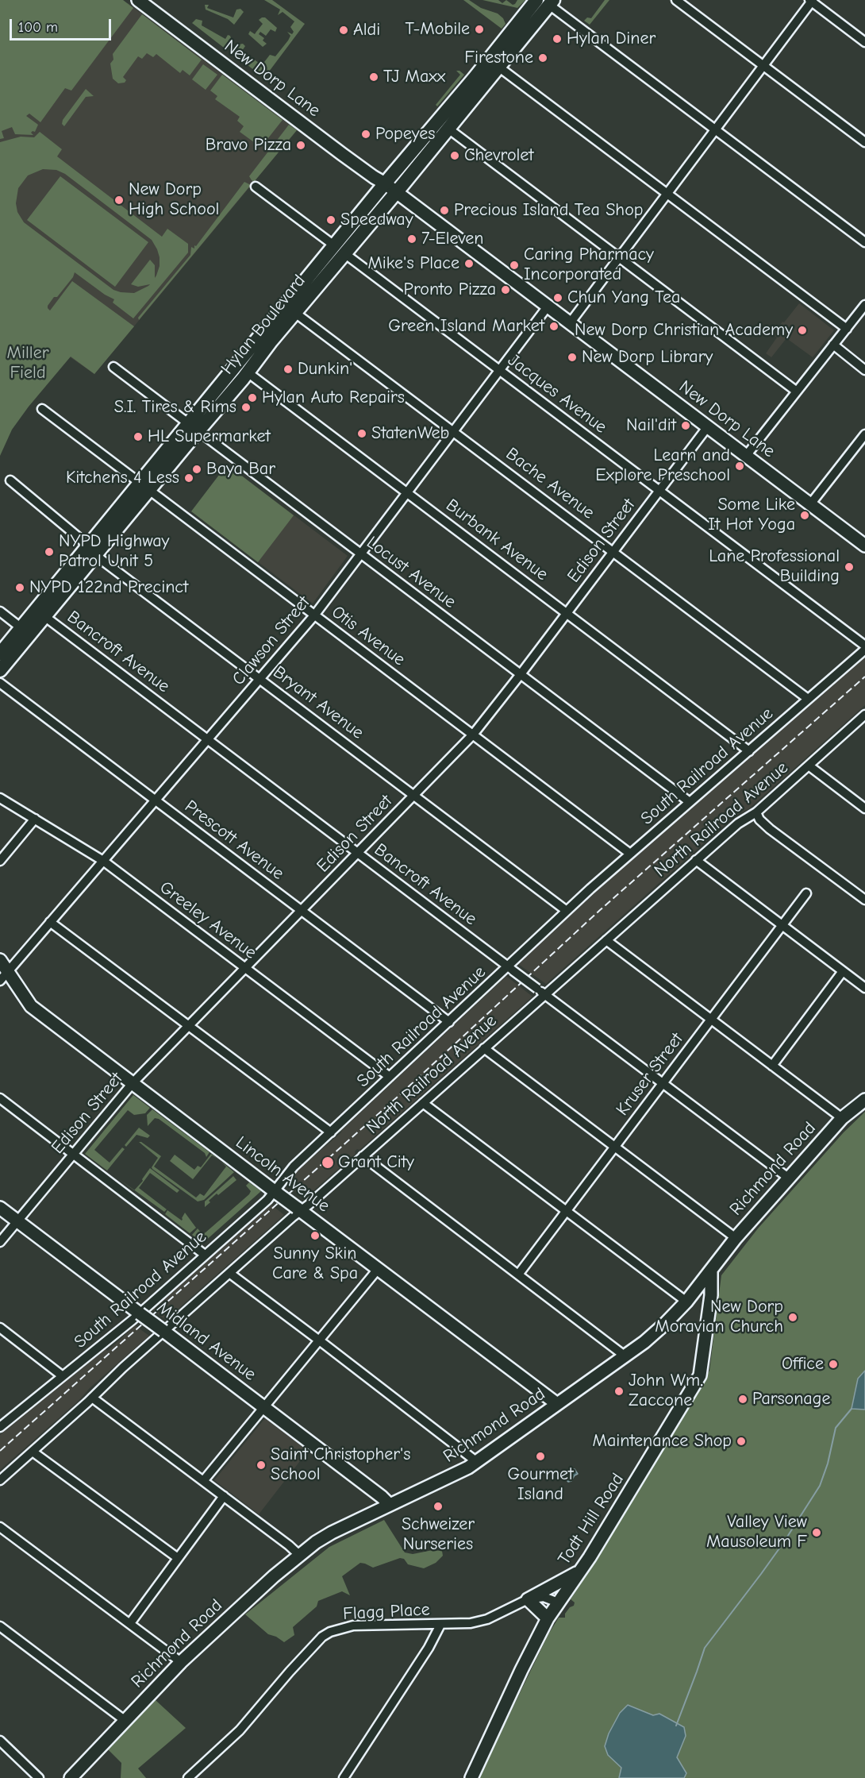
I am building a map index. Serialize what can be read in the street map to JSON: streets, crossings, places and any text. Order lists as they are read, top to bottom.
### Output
{
  "streets": {
    "main road": ["Hylan Boulevard"],
    "street": [
      "New Dorp Lane",
      "Jacques Avenue",
      "Bache Avenue",
      "Burbank Avenue",
      "Edison Street",
      "Locust Avenue",
      "Otis Avenue",
      "Clawson Street",
      "Bancroft Avenue",
      "Bryant Avenue",
      "South Railroad Avenue",
      "North Railroad Avenue",
      "Prescott Avenue",
      "Greeley Avenue",
      "Kruser Street",
      "Richmond Road",
      "Lincoln Avenue",
      "Midland Avenue",
      "Todt Hill Road",
      "Flagg Place"
    ]
  },
  "crossings": [
    ["New Dorp Lane", "Hylan Boulevard"],
    ["New Dorp Lane", "Edison Street"],
    ["New Dorp Lane", "Clawson Street"],
    ["Hylan Boulevard", "Jacques Avenue"],
    ["Hylan Boulevard", "Bache Avenue"],
    ["Hylan Boulevard", "Burbank Avenue"],
    ["Hylan Boulevard", "Locust Avenue"],
    ["Hylan Boulevard", "Otis Avenue"],
    ["Hylan Boulevard", "Bancroft Avenue"],
    ["Hylan Boulevard", "Bryant Avenue"],
    ["Jacques Avenue", "Edison Street"],
    ["Jacques Avenue", "Clawson Street"],
    ["Bache Avenue", "Edison Street"],
    ["Bache Avenue", "Clawson Street"],
    ["Bache Avenue", "South Railroad Avenue"],
    ["Burbank Avenue", "Edison Street"],
    ["Burbank Avenue", "Clawson Street"],
    ["Burbank Avenue", "South Railroad Avenue"],
    ["Edison Street", "Locust Avenue"],
    ["Edison Street", "Otis Avenue"],
    ["Edison Street", "Bancroft Avenue"],
    ["Edison Street", "Bryant Avenue"],
    ["Edison Street", "Prescott Avenue"],
    ["Edison Street", "Greeley Avenue"],
    ["Edison Street", "Lincoln Avenue"],
    ["Edison Street", "Midland Avenue"],
    ["Locust Avenue", "Clawson Street"],
    ["Locust Avenue", "South Railroad Avenue"],
    ["Otis Avenue", "Clawson Street"],
    ["Otis Avenue", "South Railroad Avenue"],
    ["Clawson Street", "Bancroft Avenue"],
    ["Clawson Street", "Bryant Avenue"],
    ["Clawson Street", "Prescott Avenue"],
    ["Clawson Street", "Greeley Avenue"],
    ["Clawson Street", "Lincoln Avenue"],
    ["Bancroft Avenue", "South Railroad Avenue"],
    ["Bancroft Avenue", "North Railroad Avenue"],
    ["Bancroft Avenue", "Kruser Street"],
    ["Bancroft Avenue", "Richmond Road"],
    ["Bryant Avenue", "South Railroad Avenue"],
    ["South Railroad Avenue", "Prescott Avenue"],
    ["South Railroad Avenue", "Greeley Avenue"],
    ["South Railroad Avenue", "Lincoln Avenue"],
    ["South Railroad Avenue", "Midland Avenue"],
    ["North Railroad Avenue", "Lincoln Avenue"],
    ["North Railroad Avenue", "Midland Avenue"],
    ["Richmond Road", "Lincoln Avenue"],
    ["Richmond Road", "Midland Avenue"],
    ["Richmond Road", "Todt Hill Road"],
    ["Todt Hill Road", "Flagg Place"]
  ],
  "parks": ["Miller Field"],
  "places": [
    "T-Mobile",
    "Aldi",
    "Hylan Diner",
    "Firestone",
    "TJ Maxx",
    "Popeyes",
    "Bravo Pizza",
    "Chevrolet",
    "New Dorp High School",
    "Precious Island Tea Shop",
    "Speedway",
    "7-Eleven",
    "Mike's Place",
    "Caring Pharmacy Incorporated",
    "Pronto Pizza",
    "Chun Yang Tea",
    "Green Island Market",
    "New Dorp Christian Academy",
    "New Dorp Library",
    "Dunkin'",
    "Hylan Auto Repairs",
    "S.I. Tires & Rims",
    "Nail'dit",
    "StatenWeb",
    "HL Supermarket",
    "Learn and Explore Preschool",
    "Baya Bar",
    "Kitchens 4 Less",
    "Some Like It Hot Yoga",
    "NYPD Highway Patrol Unit 5",
    "Lane Professional Building",
    "NYPD 122nd Precinct",
    "Grant City",
    "Sunny Skin Care & Spa",
    "New Dorp Moravian Church",
    "Office",
    "John Wm. Zaccone",
    "Parsonage",
    "Maintenance Shop",
    "Gourmet Island",
    "Saint Christopher's School",
    "Schweizer Nurseries",
    "Valley View Mausoleum F"
  ],
  "scale_bar": "100 m"
}
